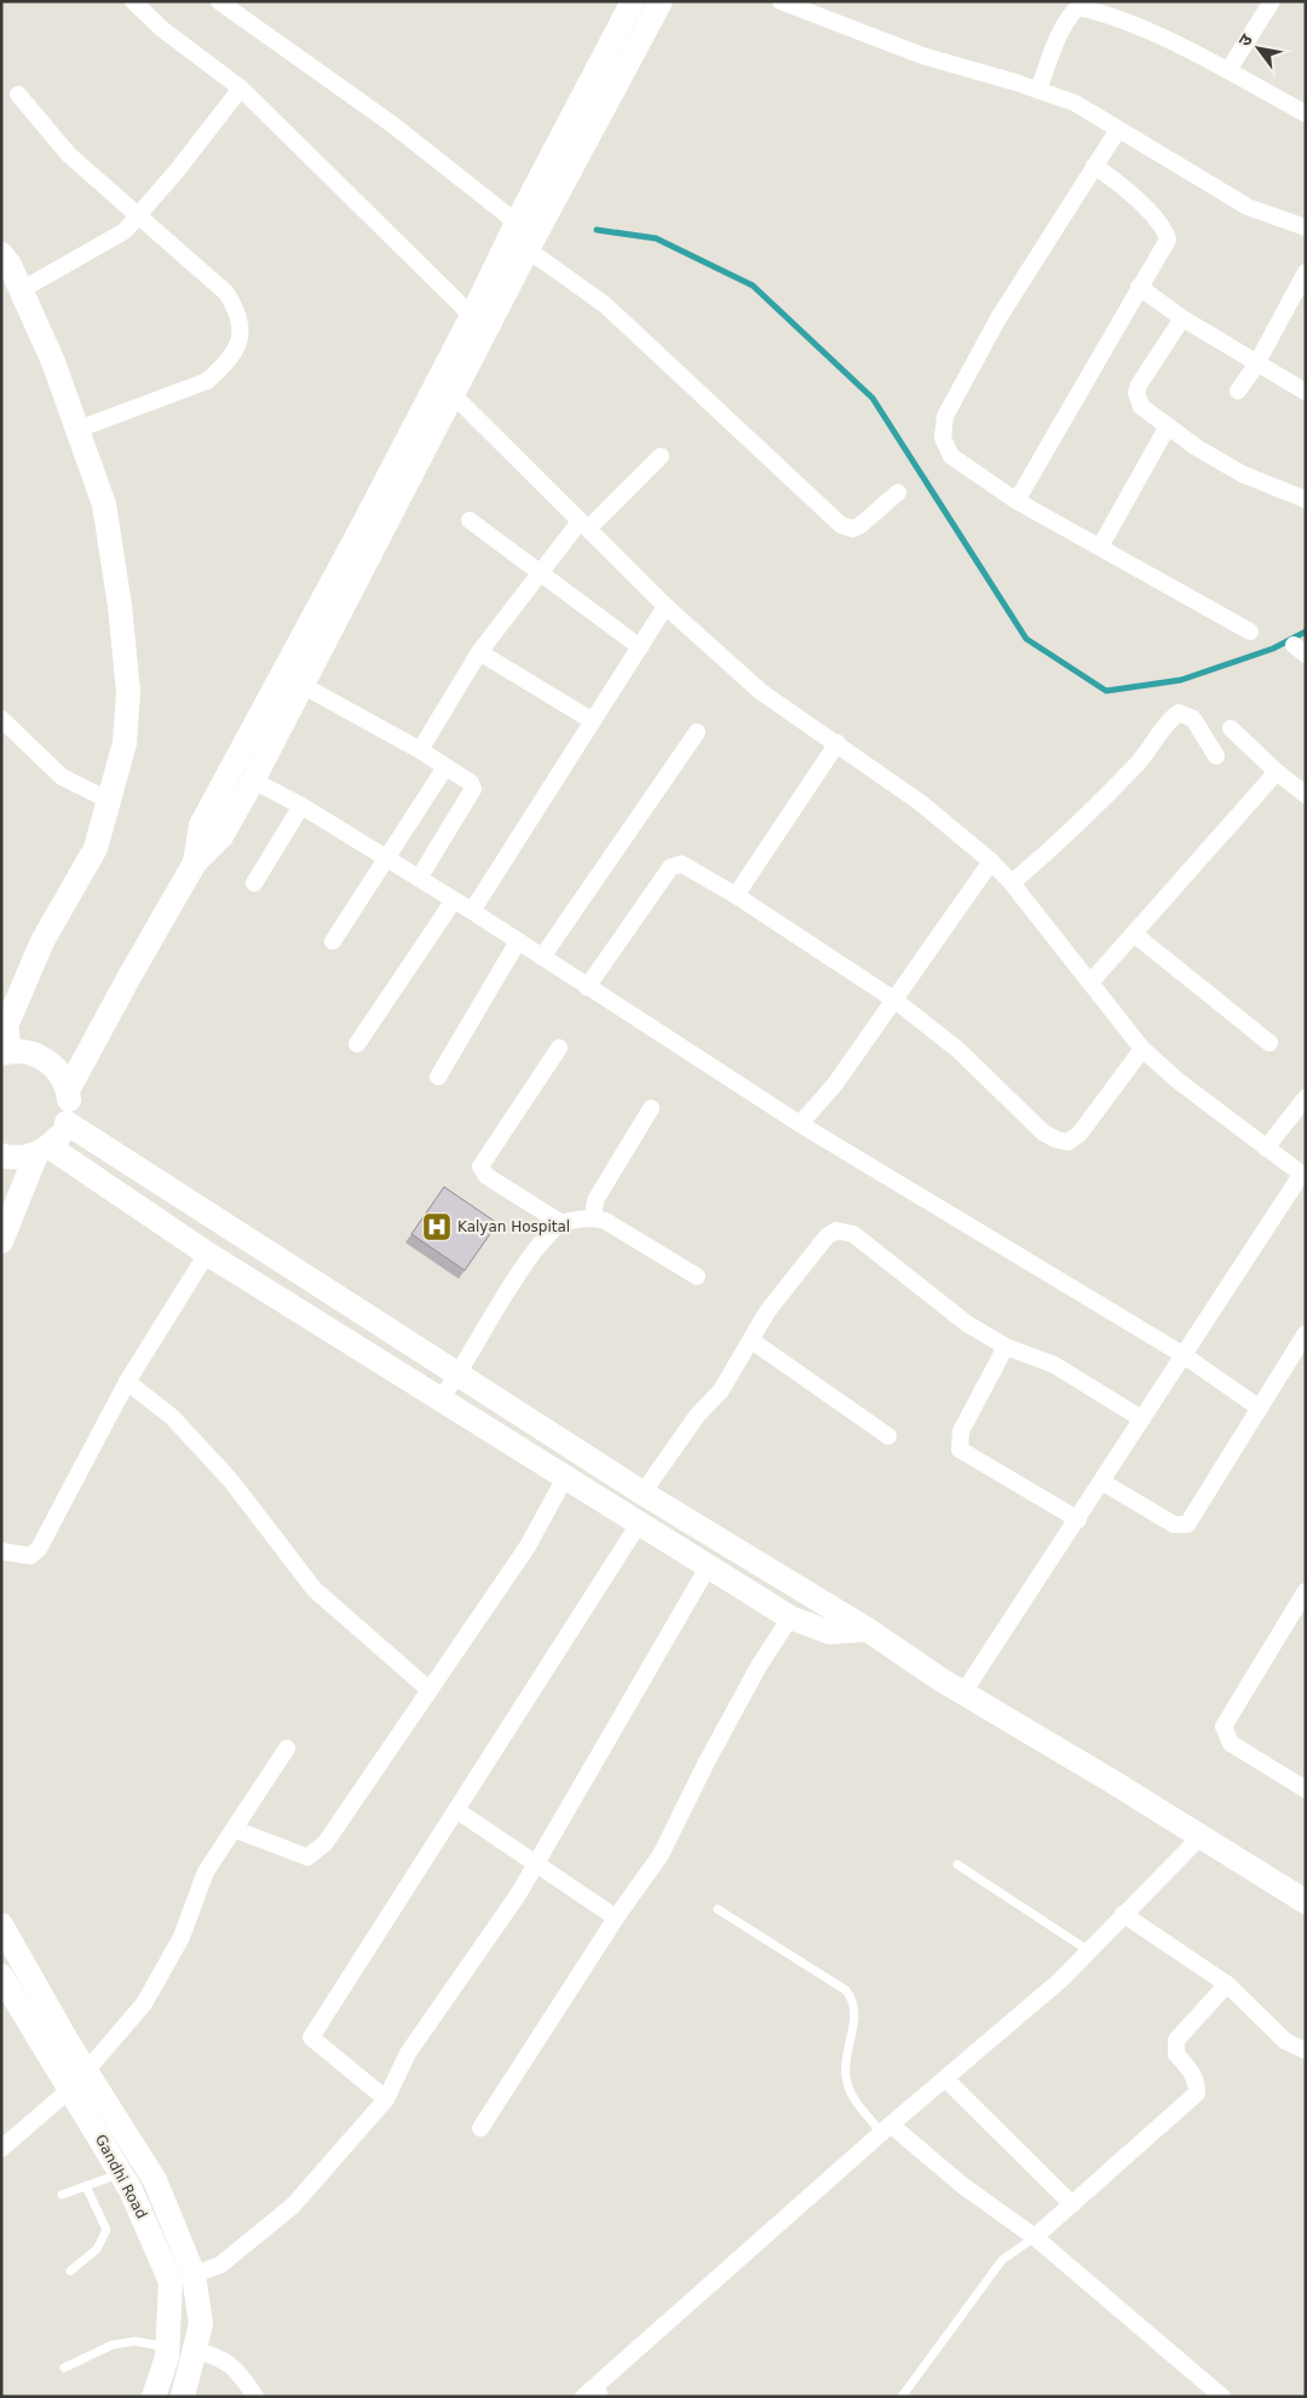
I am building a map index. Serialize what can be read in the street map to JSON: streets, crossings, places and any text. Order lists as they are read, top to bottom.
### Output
{
  "streets": {
    "main road": ["Gandhi Road"]
  },
  "places": {
    "hospital": ["Kalyan Hospital"]
  },
  "north": "top left"
}
